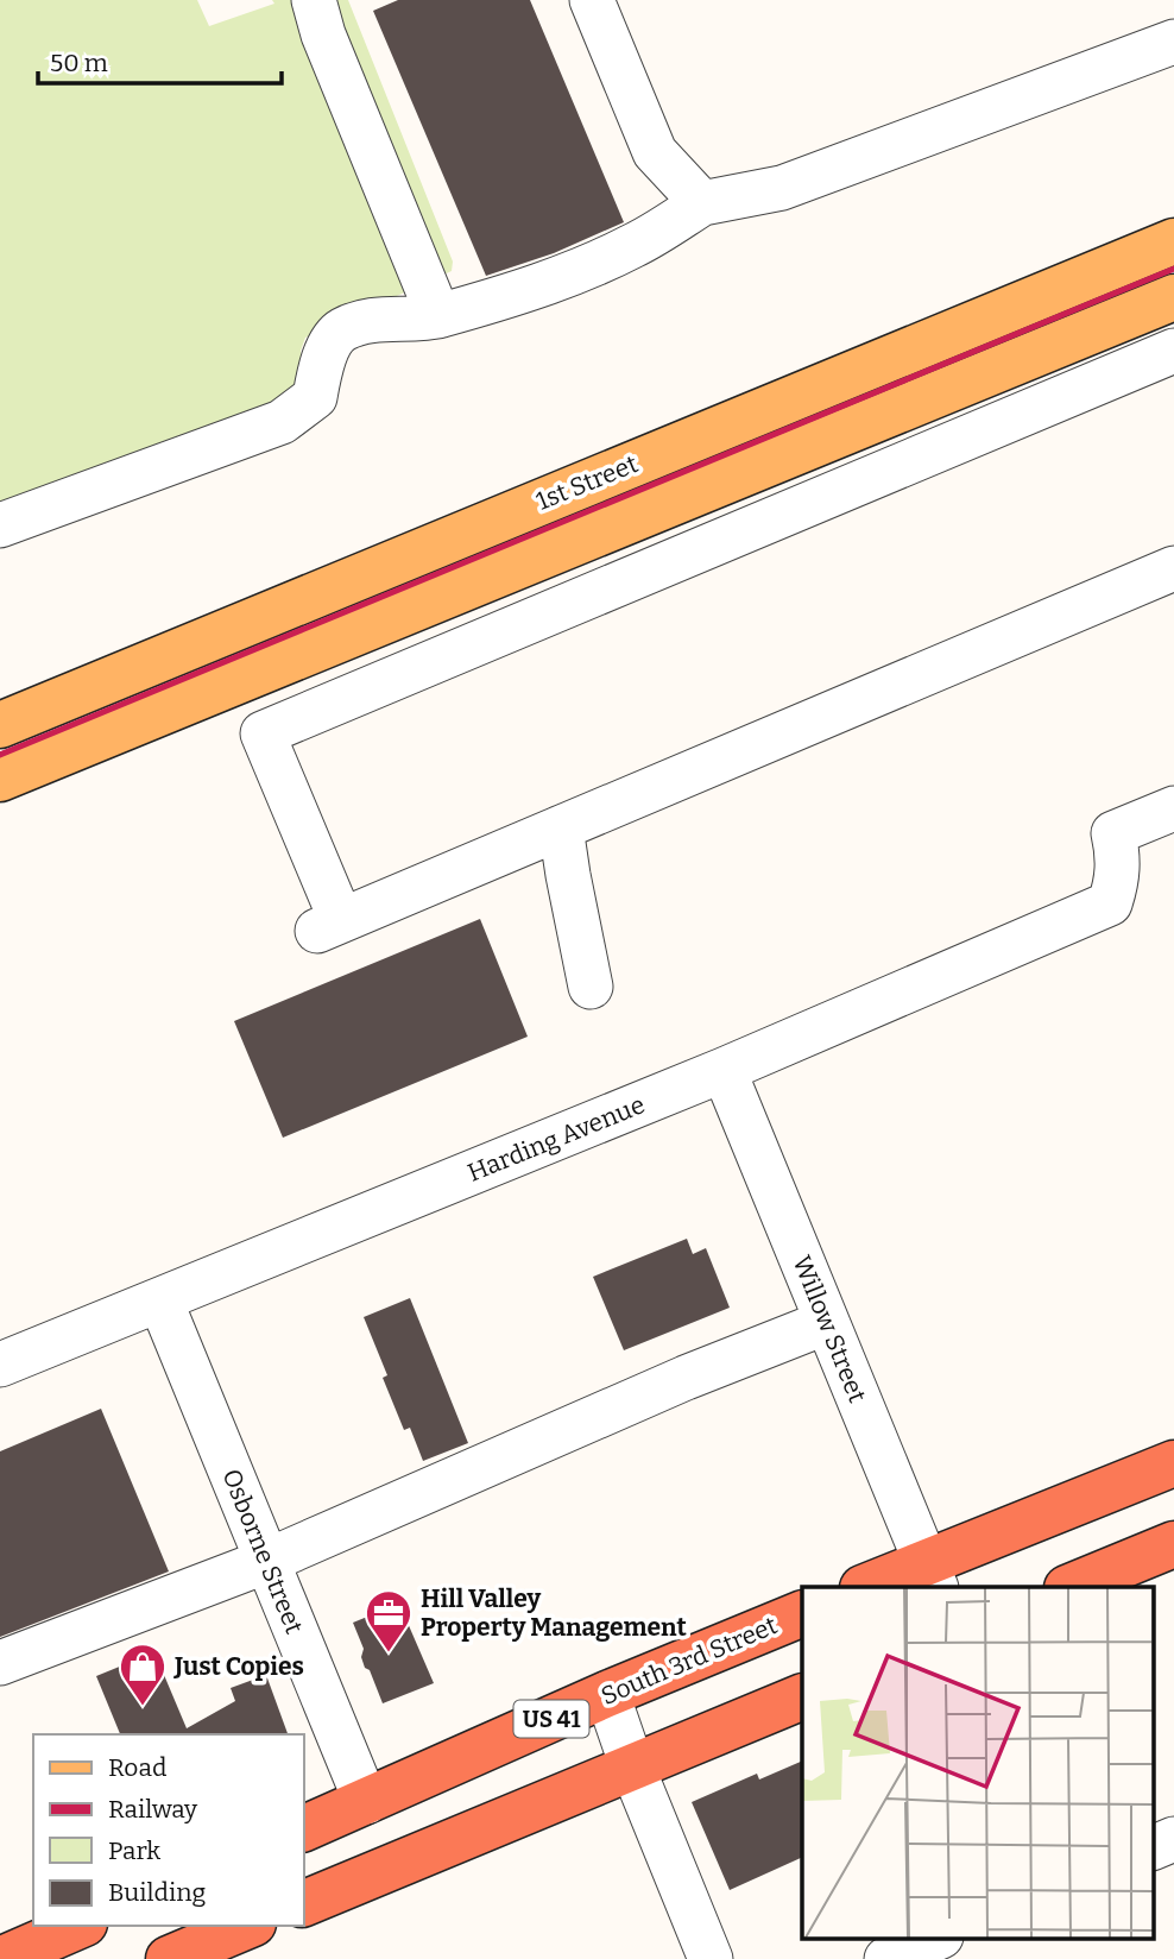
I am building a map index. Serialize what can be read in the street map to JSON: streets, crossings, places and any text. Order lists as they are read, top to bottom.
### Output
{
  "streets": {
    "highway": ["South 3rd Street", "US 41"],
    "main road": ["1st Street"],
    "street": ["Harding Avenue", "Willow Street", "Osborne Street"]
  },
  "crossings": [
    ["Harding Avenue", "Willow Street"],
    ["Harding Avenue", "Osborne Street"],
    ["Osborne Street", "South 3rd Street"]
  ],
  "places": {
    "office": ["Hill Valley Property Management"],
    "shop": ["Just Copies"]
  },
  "legend": [
    "Road",
    "Railway",
    "Park",
    "Building"
  ],
  "scale_bar": "50 m"
}
